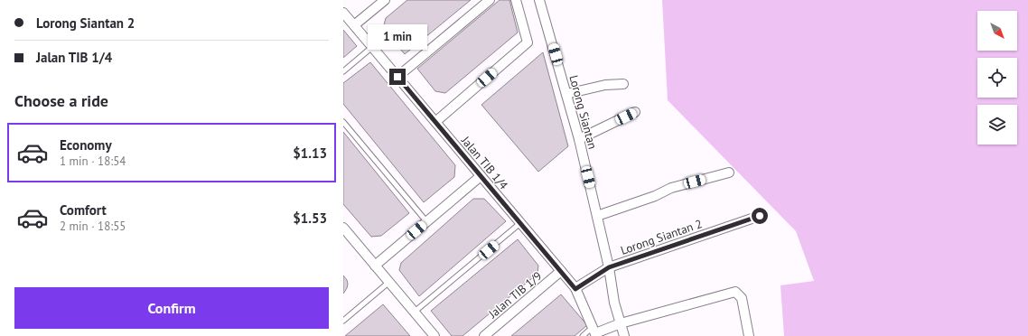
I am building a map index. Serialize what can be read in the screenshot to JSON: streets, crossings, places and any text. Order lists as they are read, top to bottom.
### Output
{
  "streets": {
    "street": [
      "Lorong Siantan",
      "Jalan TIB 1/4",
      "Lorong Siantan 2",
      "Jalan TIB 1/9"
    ]
  },
  "crossings": [
    ["Lorong Siantan", "Lorong Siantan 2"],
    ["Jalan TIB 1/4", "Lorong Siantan 2"],
    ["Jalan TIB 1/4", "Jalan TIB 1/9"]
  ],
  "north": "bottom right",
  "page": {
    "banner": ["Lorong Siantan 2", "Jalan TIB 1/4"],
    "bubble": "1 min",
    "heading": "Choose a ride",
    "list": [
      {
        "name": "Economy",
        "note": "1 min · 18:54",
        "value": "$1.13"
      },
      {
        "name": "Comfort",
        "note": "2 min · 18:55",
        "value": "$1.53"
      }
    ],
    "buttons": "Confirm"
  }
}
